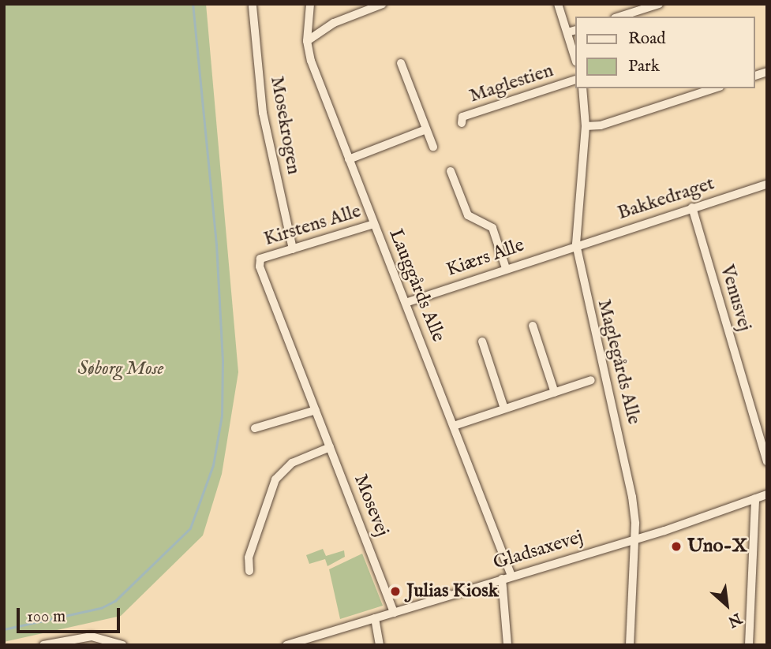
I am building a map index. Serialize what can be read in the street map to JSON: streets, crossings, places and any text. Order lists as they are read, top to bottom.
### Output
{
  "streets": {
    "street": [
      "Maglestien",
      "Mosekrogen",
      "Bakkedraget",
      "Kirstens Alle",
      "Kiærs Alle",
      "Lauggårds Alle",
      "Venusvej",
      "Maglegårds Alle",
      "Mosevej",
      "Gladsaxevej"
    ]
  },
  "crossings": [
    ["Mosekrogen", "Kirstens Alle"],
    ["Bakkedraget", "Kiærs Alle"],
    ["Bakkedraget", "Venusvej"],
    ["Bakkedraget", "Maglegårds Alle"],
    ["Kirstens Alle", "Lauggårds Alle"],
    ["Kirstens Alle", "Mosevej"],
    ["Kiærs Alle", "Lauggårds Alle"],
    ["Kiærs Alle", "Maglegårds Alle"],
    ["Lauggårds Alle", "Gladsaxevej"],
    ["Maglegårds Alle", "Gladsaxevej"],
    ["Mosevej", "Gladsaxevej"]
  ],
  "parks": ["Søborg Mose"],
  "places": ["Uno-X", "Julias Kiosk"],
  "legend": ["Road", "Park"],
  "scale_bar": "100 m",
  "north": "bottom right"
}
